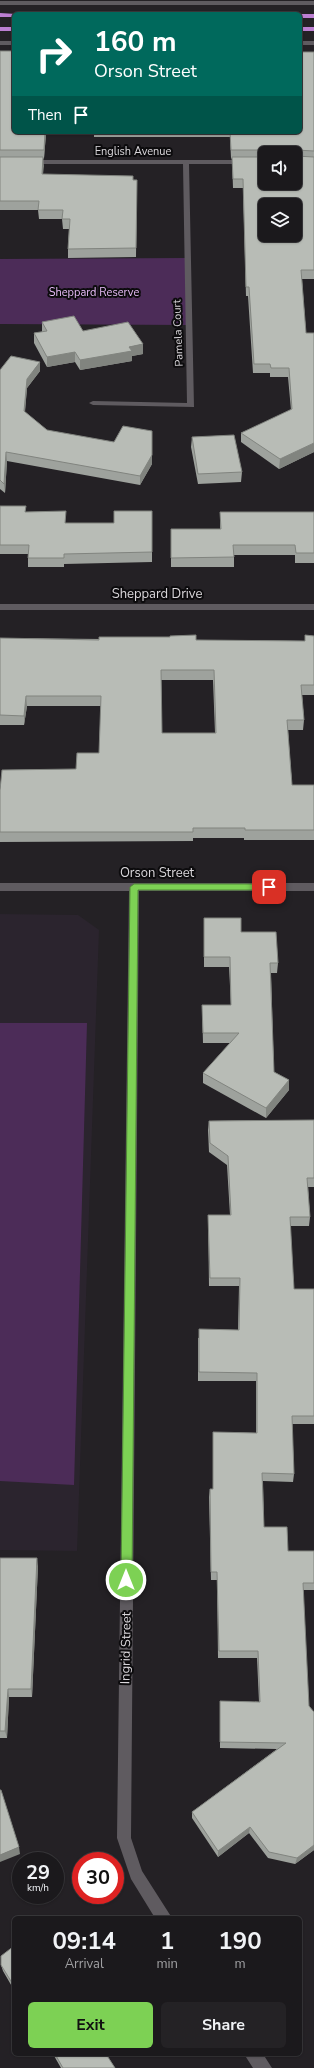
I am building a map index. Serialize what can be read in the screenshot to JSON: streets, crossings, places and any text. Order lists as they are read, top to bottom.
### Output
{
  "streets": {
    "street": [
      "English Avenue",
      "Pamela Court",
      "Sheppard Drive",
      "Orson Street",
      "Ingrid Street"
    ]
  },
  "crossings": [
    ["English Avenue", "Pamela Court"],
    ["Orson Street", "Ingrid Street"]
  ],
  "parks": ["Sheppard Reserve"],
  "page": {
    "turn": ["160 m", "Orson Street"],
    "then": "Then",
    "speed": "29 km/h",
    "limit": "30",
    "eta": [
      "09:14",
      "Arrival",
      "1",
      "min",
      "190",
      "m"
    ],
    "buttons": ["Exit", "Share"]
  }
}
